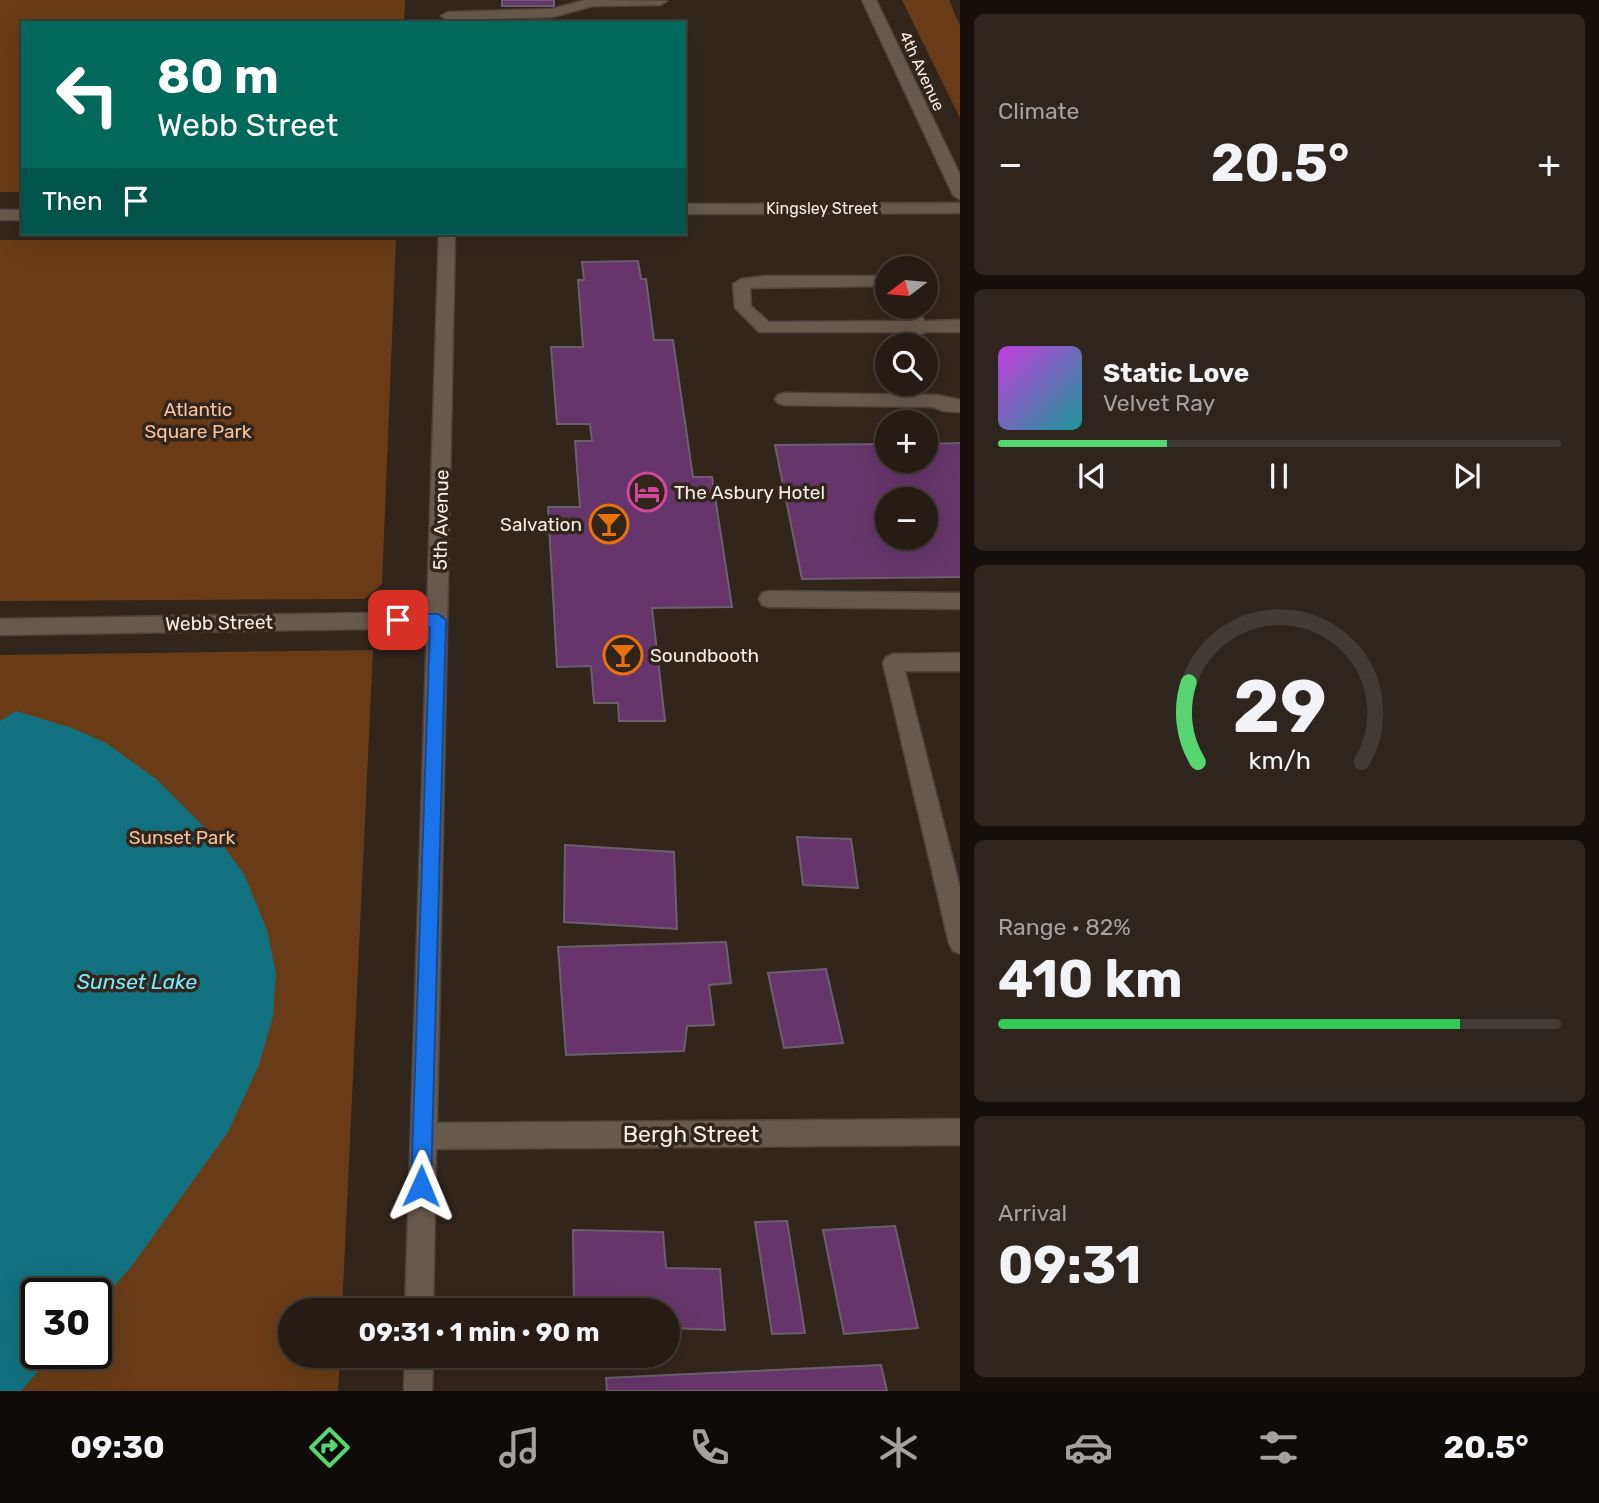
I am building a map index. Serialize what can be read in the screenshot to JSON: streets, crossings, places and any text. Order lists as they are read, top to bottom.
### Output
{
  "streets": {
    "street": [
      "4th Avenue",
      "Kingsley Street",
      "5th Avenue",
      "Webb Street",
      "Bergh Street"
    ]
  },
  "crossings": [
    ["5th Avenue", "Webb Street"],
    ["5th Avenue", "Bergh Street"]
  ],
  "water": ["Sunset Lake"],
  "parks": ["Atlantic Square Park", "Sunset Park"],
  "places": {
    "hotel": ["The Asbury Hotel"],
    "bar": ["Salvation", "Soundbooth"]
  },
  "north": "left",
  "page": {
    "tile": [
      "Climate",
      ["Range · 82%", "410 km"],
      ["Arrival", "09:31"]
    ],
    "turn": ["80 m", "Webb Street"],
    "heat": ["−", "20.5°", "+"],
    "then": "Then",
    "map_buttons": ["+", "−"],
    "song": ["Static Love", "Velvet Ray"],
    "limit": "30",
    "trip": "09:31 · 1 min · 90 m",
    "tabs": ["09:30", "20.5°"],
    "gauge": ["29", "km/h"]
  }
}
